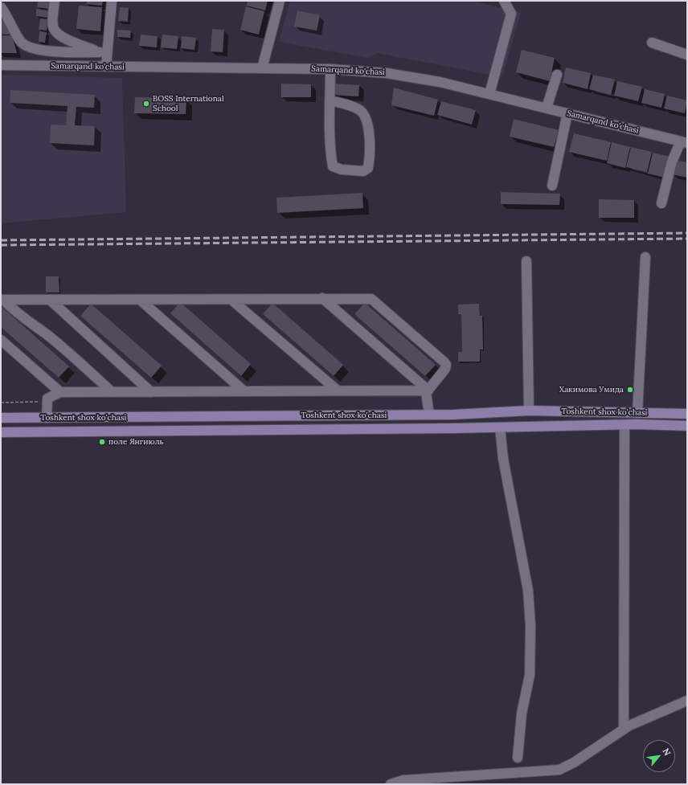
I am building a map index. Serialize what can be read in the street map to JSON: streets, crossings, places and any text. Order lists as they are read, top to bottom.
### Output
{
  "streets": {
    "main road": ["Toshkent shox ko'chasi"],
    "street": ["Samarqand ko'chasi"]
  },
  "places": ["BOSS International School", "Хакимова Умида", "поле Янгиюль"],
  "north": "top right"
}
